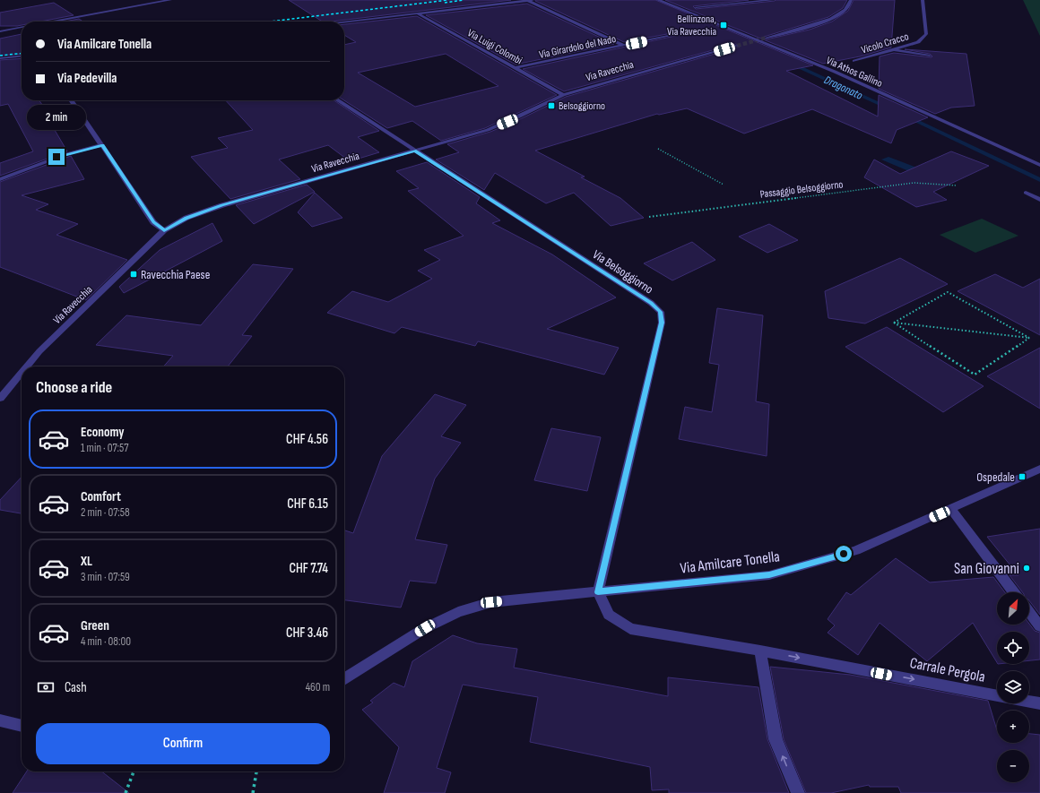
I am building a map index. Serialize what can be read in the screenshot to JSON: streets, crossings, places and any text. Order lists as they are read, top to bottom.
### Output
{
  "streets": {
    "street": [
      "Vicolo Cracco",
      "Via Luigi Colombi",
      "Via Girardolo del Nado",
      "Via Ravecchia",
      "Via Athos Gallino",
      "Via Belsoggiorno",
      "Via Amilcare Tonella",
      "Carrale Pergola"
    ],
    "path": ["Passaggio Belsoggiorno"]
  },
  "crossings": [
    ["Via Luigi Colombi", "Via Girardolo del Nado"],
    ["Via Luigi Colombi", "Via Ravecchia"],
    ["Via Ravecchia", "Via Belsoggiorno"],
    ["Via Belsoggiorno", "Via Amilcare Tonella"],
    ["Via Belsoggiorno", "Carrale Pergola"],
    ["Via Amilcare Tonella", "Carrale Pergola"]
  ],
  "one_way": ["Carrale Pergola"],
  "water": ["Dragonato"],
  "places": {
    "transit": [
      "Bellinzona, Via Ravecchia",
      "Belsoggiorno",
      "Ravecchia Paese",
      "Ospedale"
    ],
    "other": ["San Giovanni"]
  },
  "north": "top right",
  "page": {
    "banner": ["Via Amilcare Tonella", "Via Pedevilla"],
    "bubble": "2 min",
    "heading": "Choose a ride",
    "list": [
      {
        "name": "Economy",
        "note": "1 min · 07:57",
        "value": "CHF 4.56"
      },
      {
        "name": "Comfort",
        "note": "2 min · 07:58",
        "value": "CHF 6.15"
      },
      {
        "name": "XL",
        "note": "3 min · 07:59",
        "value": "CHF 7.74"
      },
      {
        "name": "Green",
        "note": "4 min · 08:00",
        "value": "CHF 3.46"
      }
    ],
    "map_buttons": ["+", "−"],
    "pay": ["Cash", "460 m"],
    "buttons": "Confirm"
  }
}
